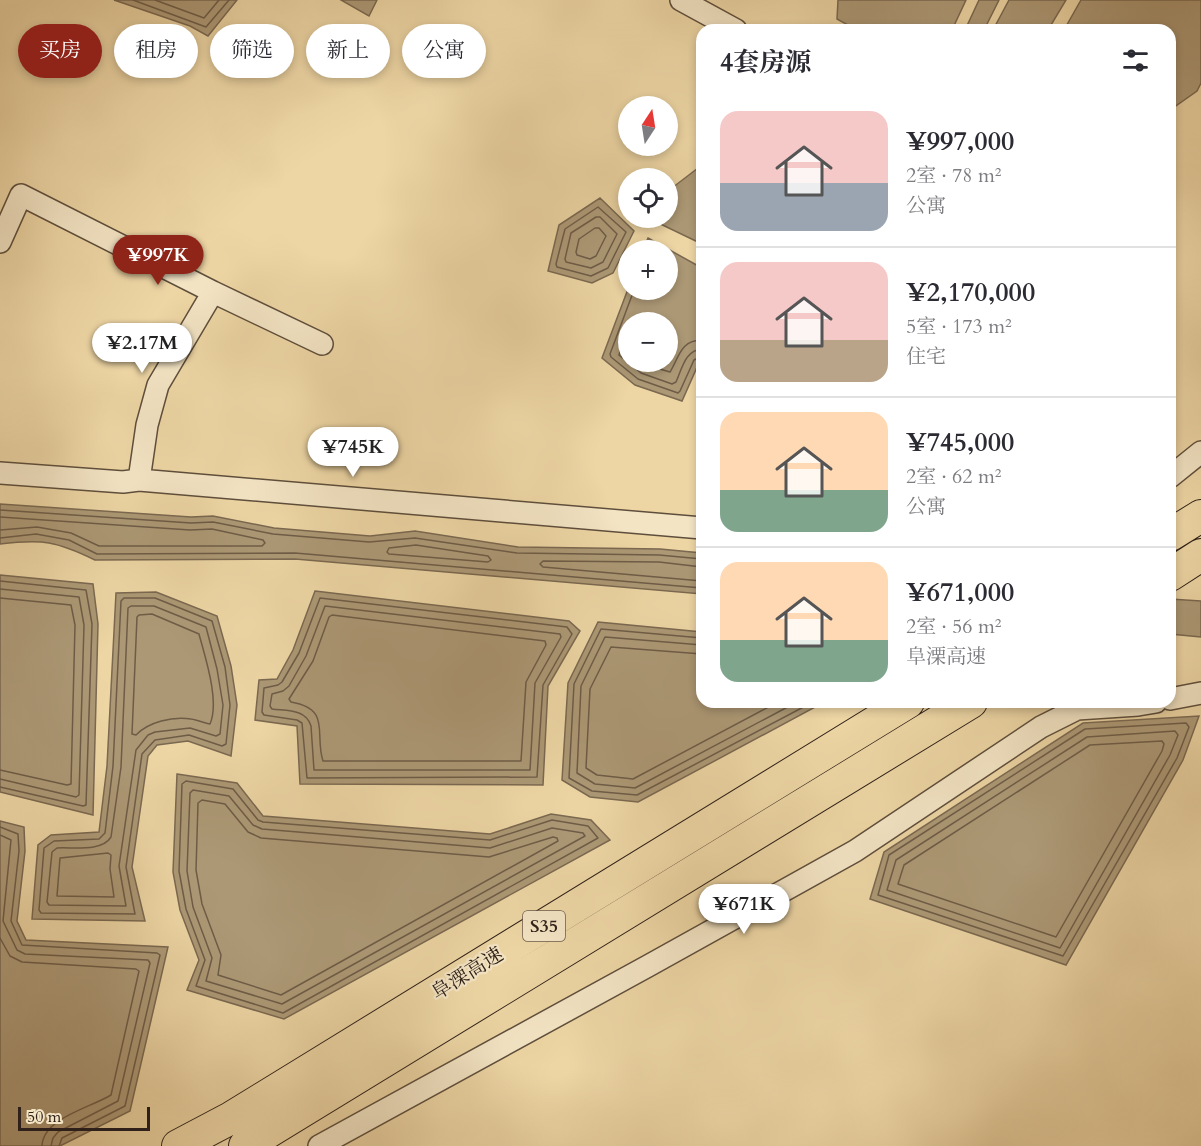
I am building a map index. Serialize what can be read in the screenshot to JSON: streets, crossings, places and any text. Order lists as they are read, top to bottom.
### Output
{
  "streets": {
    "highway": ["S35", "阜溧高速"]
  },
  "scale_bar": "50 m",
  "north": "top",
  "page": {
    "chip": [
      "买房",
      "租房",
      "筛选",
      "新上",
      "公寓"
    ],
    "heading": "4套房源",
    "map_buttons": ["+", "−"],
    "list": [
      {
        "name": "¥997,000",
        "note": "2室 · 78 m² · 公寓"
      },
      {
        "name": "¥2,170,000",
        "note": "5室 · 173 m² · 住宅"
      },
      {
        "name": "¥745,000",
        "note": "2室 · 62 m² · 公寓"
      },
      {
        "name": "¥671,000",
        "note": "2室 · 56 m² · 阜溧高速"
      }
    ],
    "price": [
      "¥997K",
      "¥2.17M",
      "¥745K",
      "¥671K"
    ],
    "scale": "50 m"
  }
}
